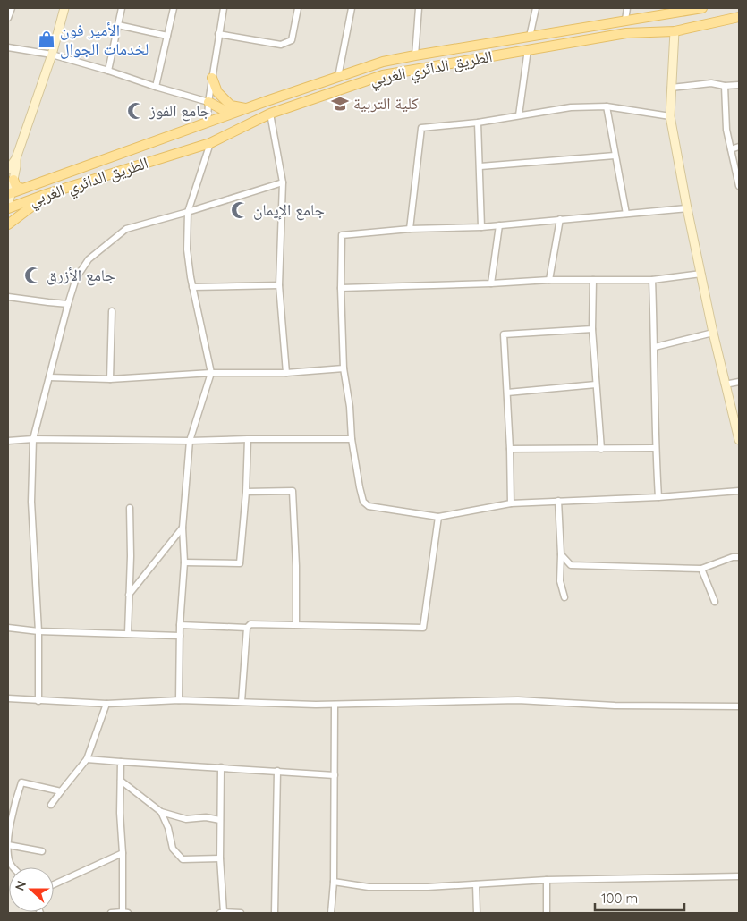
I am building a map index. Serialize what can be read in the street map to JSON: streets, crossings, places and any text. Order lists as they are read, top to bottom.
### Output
{
  "streets": {
    "main road": ["الطريق الدائري الغربي"]
  },
  "places": {
    "shop": ["الأمير فون لخدمات الجوال"],
    "school or university": ["كلية التربية"],
    "mosque": ["جامع الفوز", "جامع الإيمان", "جامع الأزرق"]
  },
  "scale_bar": "100 m",
  "north": "left"
}
